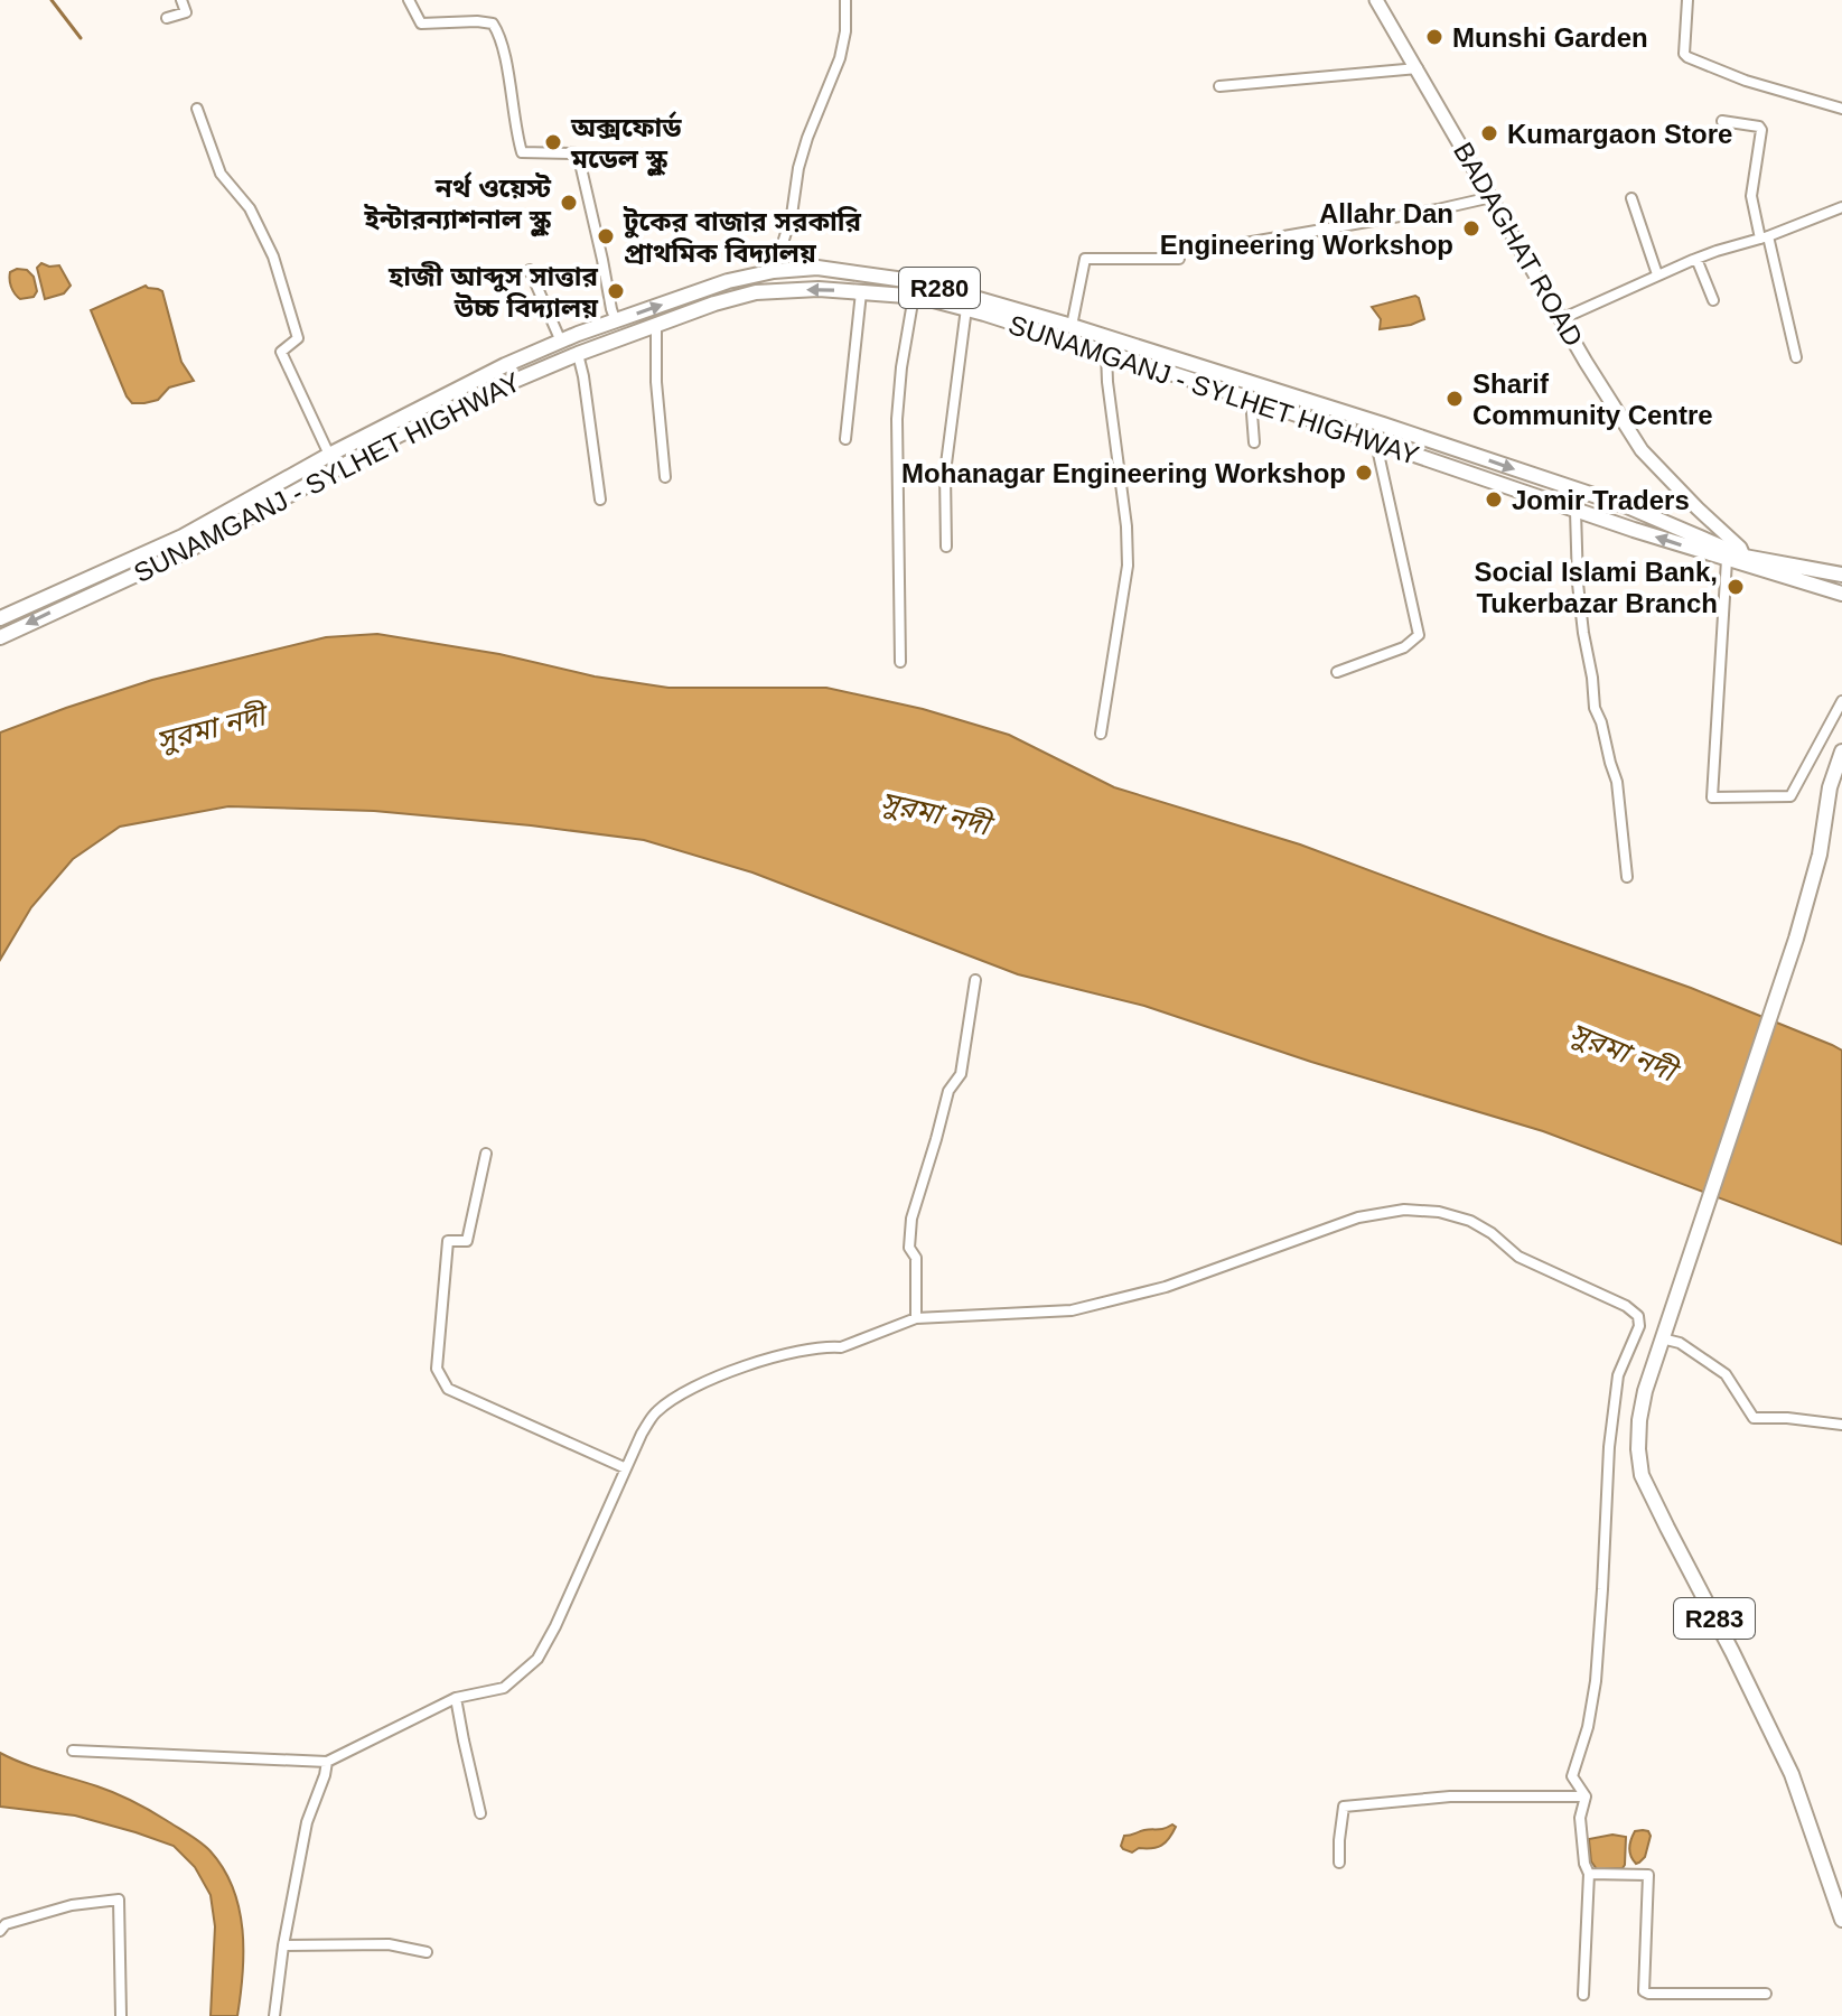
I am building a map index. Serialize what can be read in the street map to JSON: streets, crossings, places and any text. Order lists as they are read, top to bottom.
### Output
{
  "streets": {
    "main road": [
      "BADAGHAT ROAD",
      "R280",
      "SUNAMGANJ - SYLHET HIGHWAY",
      "R283"
    ]
  },
  "crossings": [
    ["BADAGHAT ROAD", "SUNAMGANJ - SYLHET HIGHWAY"]
  ],
  "water": ["সুরমা নদী"],
  "places": [
    "Munshi Garden",
    "Kumargaon Store",
    "অক্সফোর্ড মডেল স্কুল",
    "নর্থ ওয়েস্ট ইন্টারন্যাশনাল স্কুল",
    "Allahr Dan Engineering Workshop",
    "টুকের বাজার সরকারি প্রাথমিক বিদ্যালয়",
    "হাজী আব্দুস সাত্তার উচ্চ বিদ্যালয়",
    "Sharif Community Centre",
    "Mohanagar Engineering Workshop",
    "Jomir Traders",
    "Social Islami Bank, Tukerbazar Branch"
  ]
}
